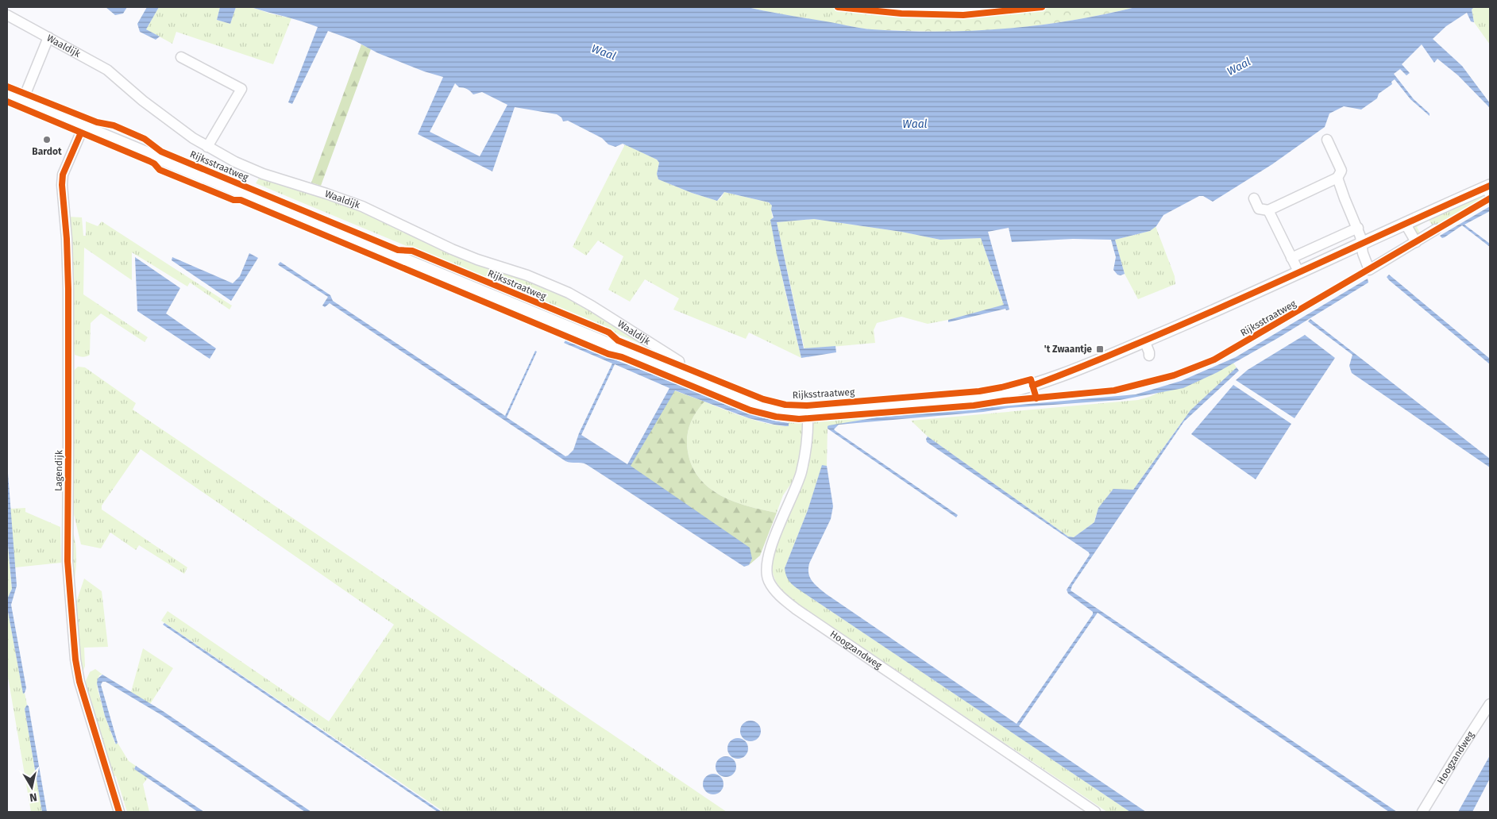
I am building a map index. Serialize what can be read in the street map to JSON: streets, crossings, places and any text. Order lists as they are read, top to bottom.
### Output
{
  "streets": {
    "street": [
      "Waaldijk",
      "Rijksstraatweg",
      "Lagendijk",
      "Hoogzandweg"
    ]
  },
  "crossings": [
    ["Waaldijk", "Rijksstraatweg"],
    ["Rijksstraatweg", "Lagendijk"],
    ["Rijksstraatweg", "Hoogzandweg"]
  ],
  "water": ["Waal"],
  "places": {
    "other": ["Bardot"],
    "transit": ["'t Zwaantje"]
  },
  "north": "bottom"
}
